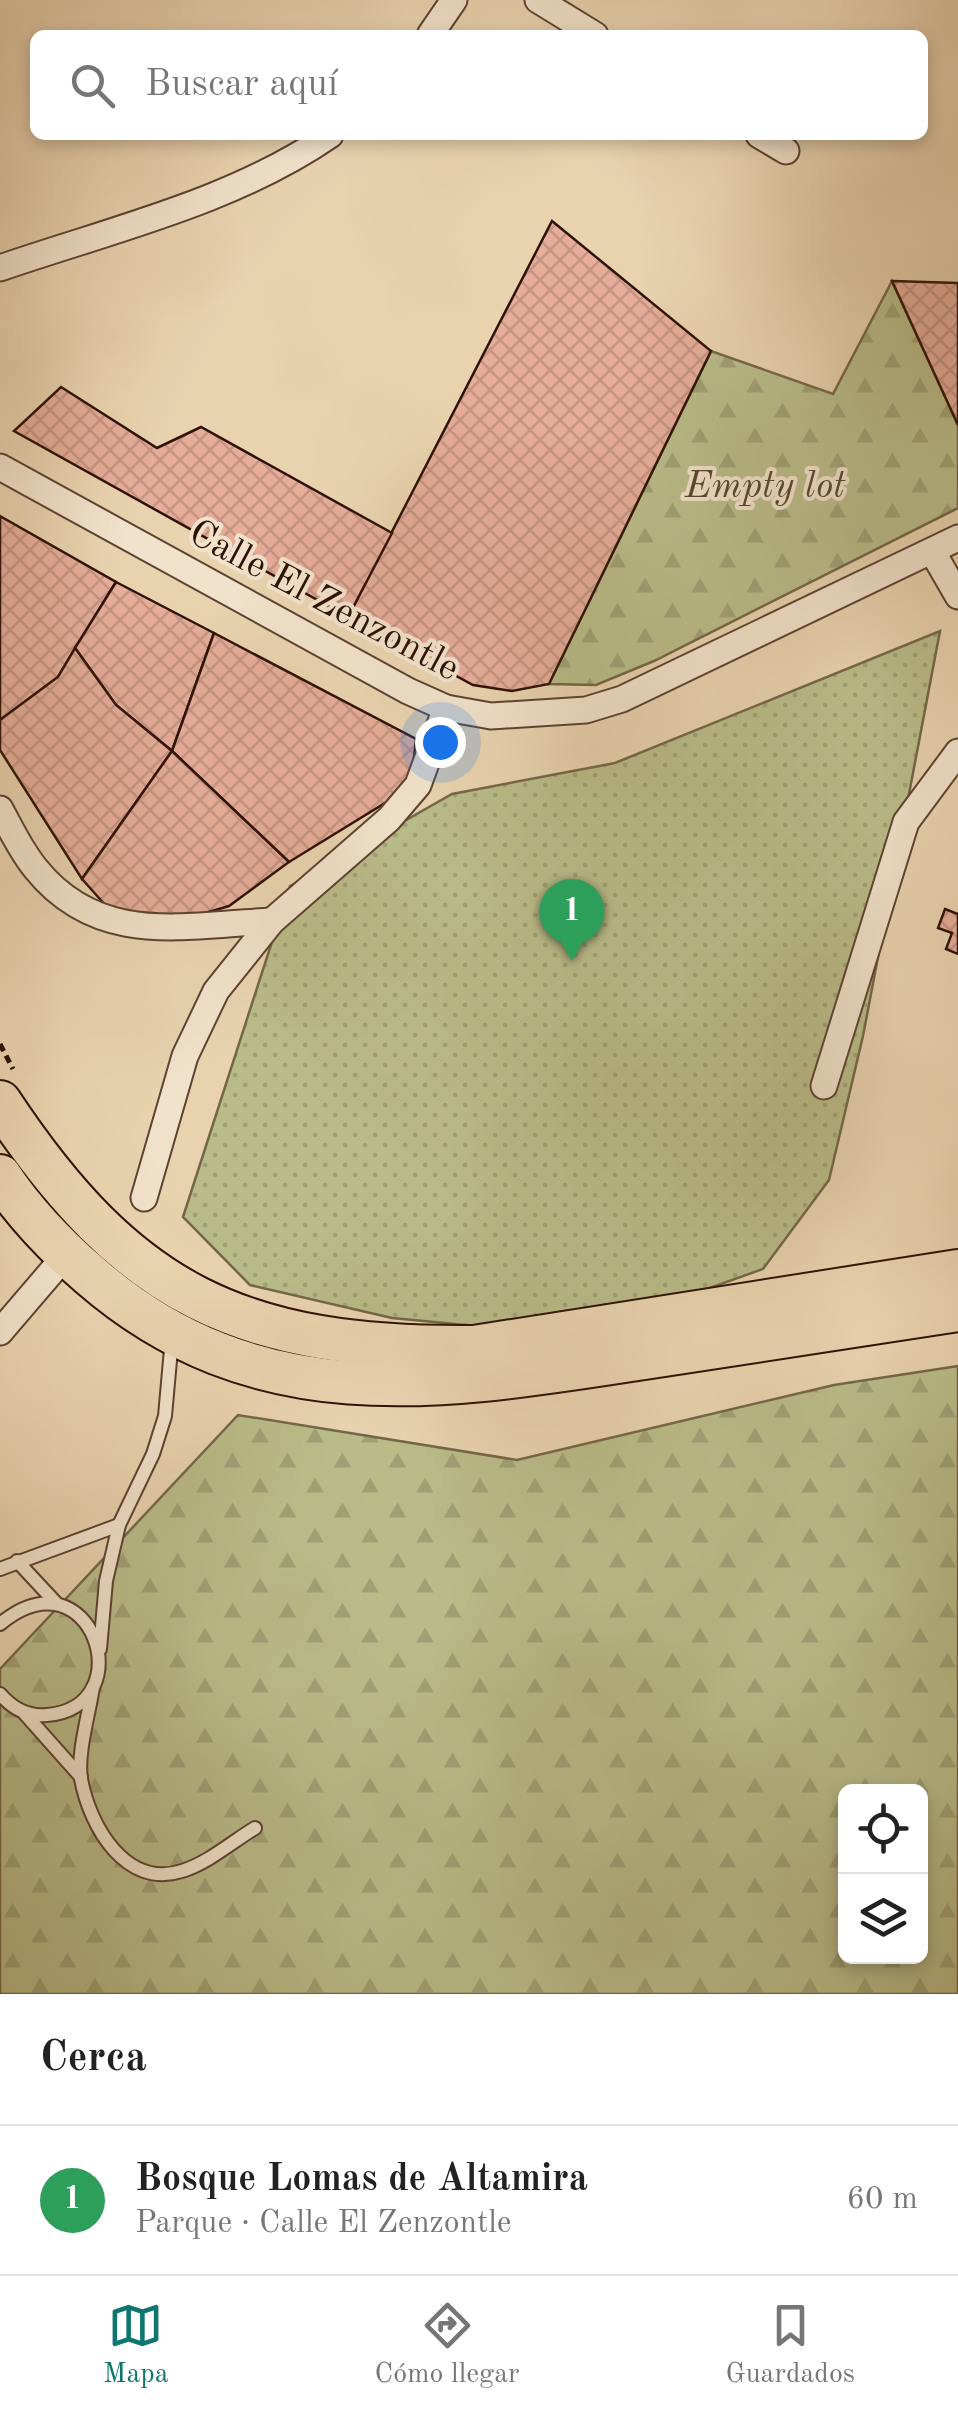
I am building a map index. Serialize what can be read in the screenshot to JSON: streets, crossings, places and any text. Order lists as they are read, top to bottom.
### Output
{
  "streets": {
    "street": ["Calle El Zenzontle"]
  },
  "parks": ["Empty lot"],
  "page": {
    "search": "Buscar aquí",
    "pins": "1",
    "heading": "Cerca",
    "list": [
      {
        "mark": "1",
        "name": "Bosque Lomas de Altamira",
        "note": "Parque · Calle El Zenzontle",
        "value": "60 m"
      }
    ],
    "nav": ["Mapa", "Cómo llegar", "Guardados"]
  }
}
